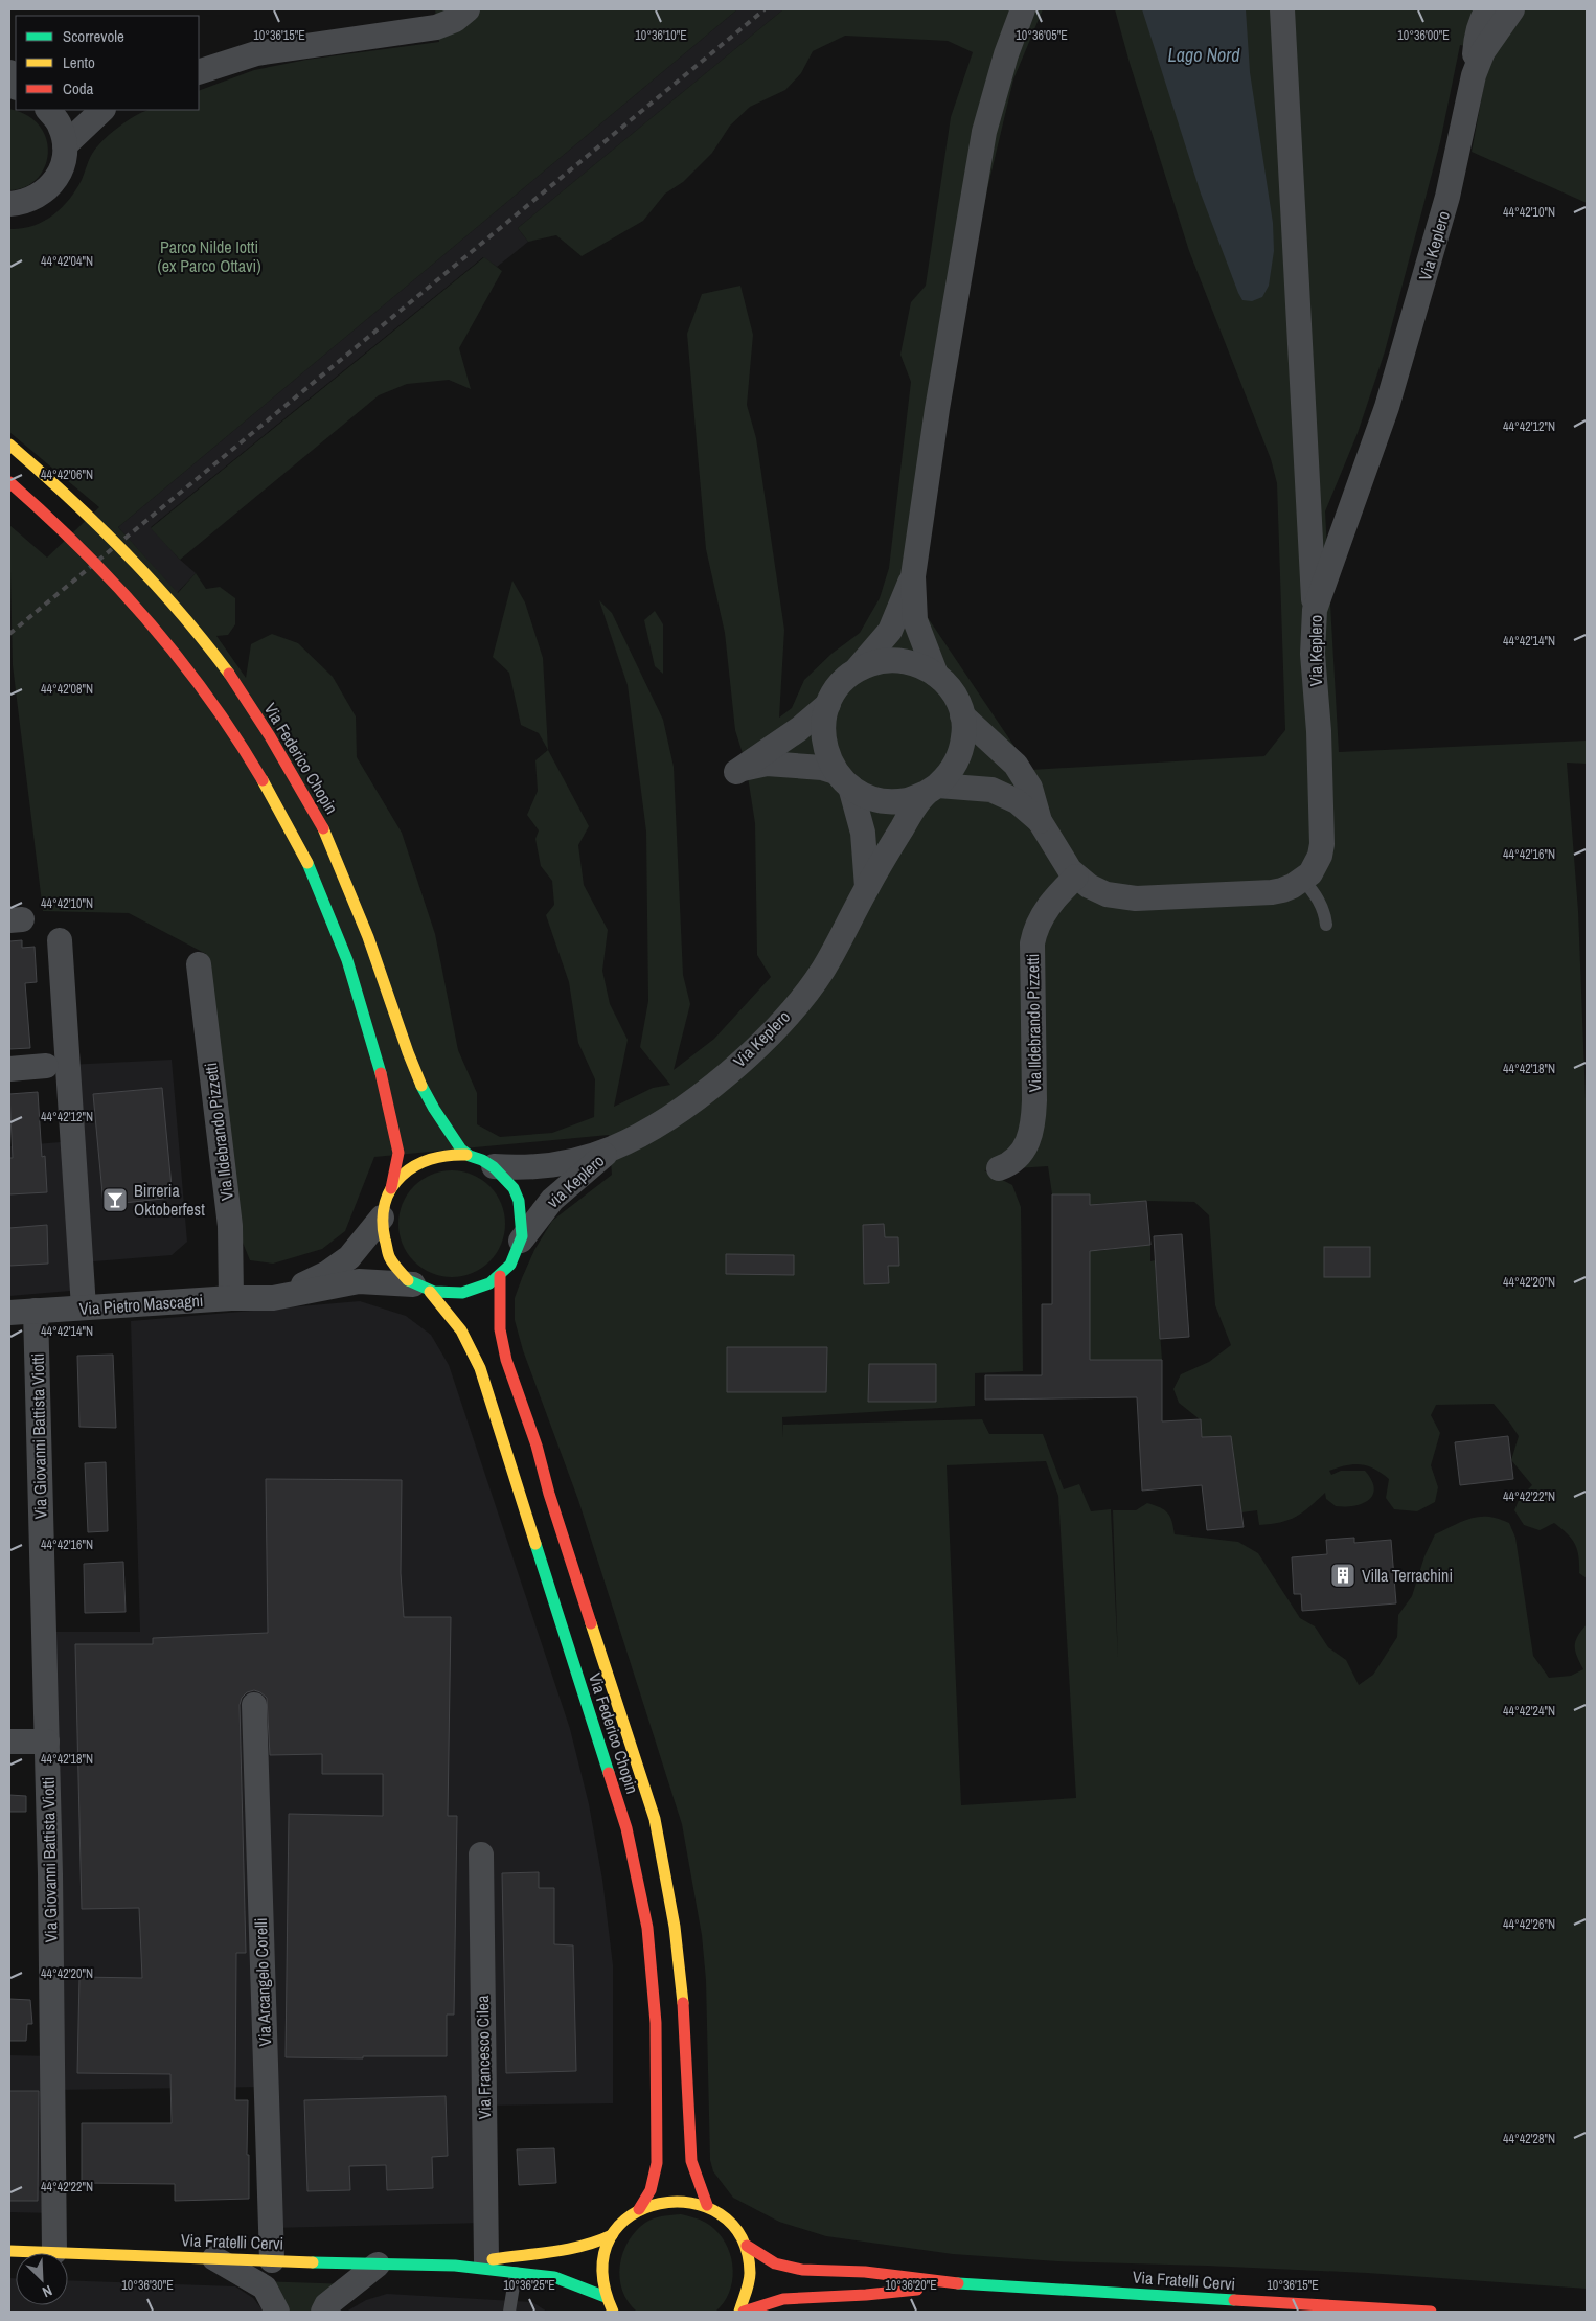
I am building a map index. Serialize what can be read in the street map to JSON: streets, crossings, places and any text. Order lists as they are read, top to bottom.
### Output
{
  "streets": {
    "main road": ["Via Federico Chopin", "Via Fratelli Cervi"],
    "street": [
      "Via Keplero",
      "Via Ildebrando Pizzetti",
      "via Keplero",
      "Via Pietro Mascagni",
      "Via Giovanni Battista Viotti",
      "Via Arcangelo Corelli",
      "Via Francesco Cilea"
    ]
  },
  "crossings": [
    ["Via Keplero", "via Keplero"],
    ["Via Federico Chopin", "via Keplero"],
    ["Via Federico Chopin", "Via Pietro Mascagni"],
    ["Via Federico Chopin", "Via Fratelli Cervi"],
    ["Via Ildebrando Pizzetti", "Via Pietro Mascagni"],
    ["via Keplero", "Via Pietro Mascagni"],
    ["Via Pietro Mascagni", "Via Giovanni Battista Viotti"],
    ["Via Giovanni Battista Viotti", "Via Fratelli Cervi"],
    ["Via Arcangelo Corelli", "Via Fratelli Cervi"],
    ["Via Francesco Cilea", "Via Fratelli Cervi"]
  ],
  "water": ["Lago Nord"],
  "parks": ["Parco Nilde Iotti (ex Parco Ottavi)"],
  "places": {
    "bar": ["Birreria Oktoberfest"],
    "building": ["Villa Terrachini"]
  },
  "legend": ["Scorrevole", "Lento", "Coda"],
  "north": "bottom right",
  "coordinates": [
    "10°36'15\"E",
    "10°36'10\"E",
    "10°36'05\"E",
    "10°36'00\"E",
    "44°42'10\"N",
    "44°42'04\"N",
    "44°42'12\"N",
    "44°42'06\"N",
    "44°42'14\"N",
    "44°42'08\"N",
    "44°42'16\"N",
    "44°42'18\"N",
    "44°42'20\"N",
    "44°42'22\"N",
    "44°42'24\"N",
    "44°42'26\"N",
    "44°42'28\"N",
    "10°36'30\"E",
    "10°36'25\"E",
    "10°36'20\"E"
  ]
}
